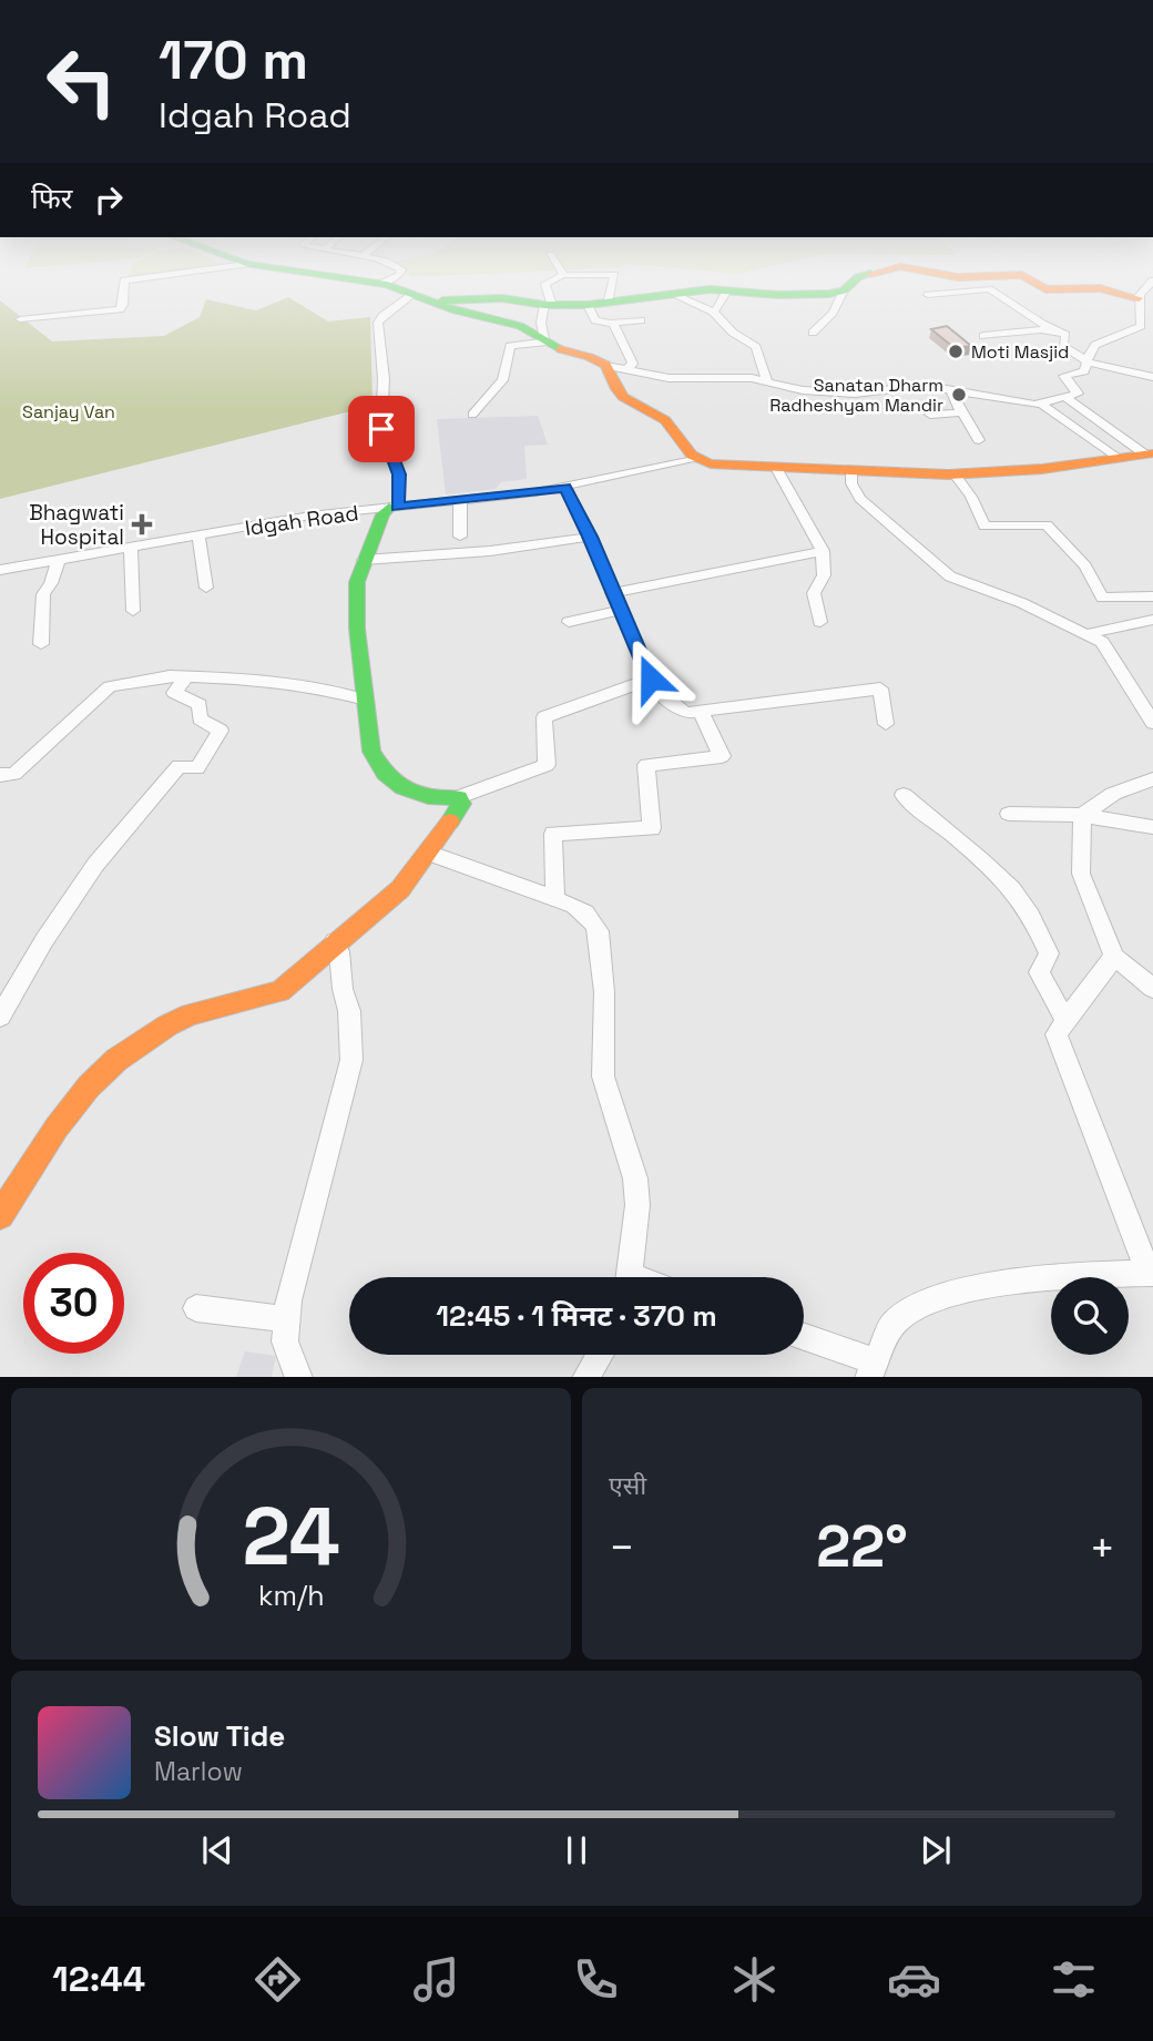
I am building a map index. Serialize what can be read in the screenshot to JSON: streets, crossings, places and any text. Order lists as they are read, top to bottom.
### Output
{
  "streets": {
    "street": ["Idgah Road"]
  },
  "parks": ["Sanjay Van"],
  "places": {
    "other": ["Moti Masjid", "Sanatan Dharm Radheshyam Mandir"],
    "health": ["Bhagwati Hospital"]
  },
  "page": {
    "turn": ["170 m", "Idgah Road"],
    "then": "फिर",
    "limit": "30",
    "trip": "12:45 · 1 मिनट · 370 m",
    "tile": "एसी",
    "heat": ["−", "22°", "+"],
    "song": ["Slow Tide", "Marlow"],
    "tabs": "12:44",
    "gauge": ["24", "km/h"]
  }
}
